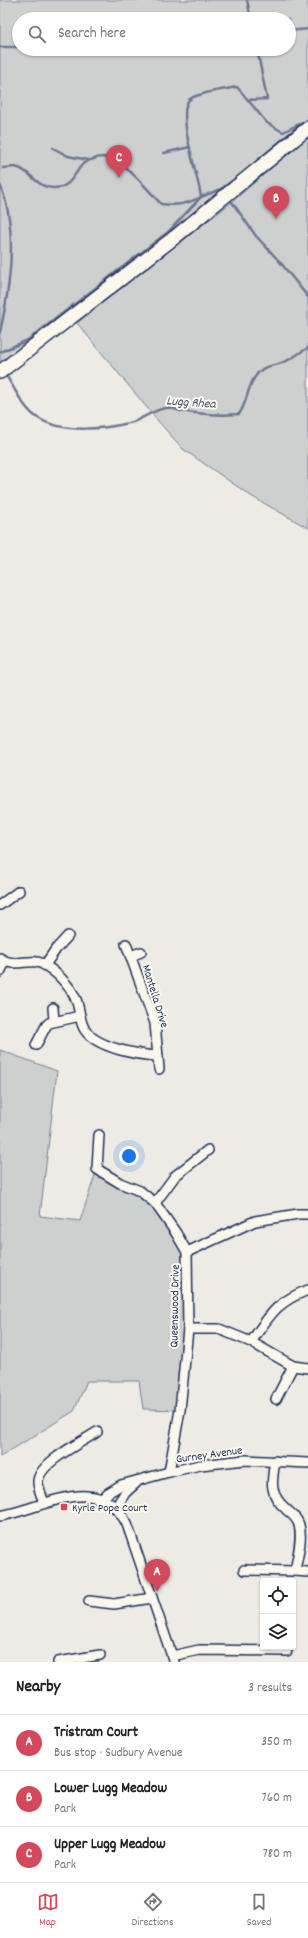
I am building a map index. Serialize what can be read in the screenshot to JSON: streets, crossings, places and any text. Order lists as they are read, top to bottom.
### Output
{
  "streets": {
    "street": ["Mantella Drive", "Queenswood Drive", "Gurney Avenue"]
  },
  "crossings": [
    ["Queenswood Drive", "Gurney Avenue"]
  ],
  "water": ["Lugg Rhea"],
  "places": {
    "transit": ["Kyrle Pope Court"]
  },
  "page": {
    "search": "Search here",
    "pins": ["C", "B", "A"],
    "heading": ["Nearby", "3 results"],
    "list": [
      {
        "mark": "A",
        "name": "Tristram Court",
        "note": "Bus stop · Sudbury Avenue",
        "value": "350 m"
      },
      {
        "mark": "B",
        "name": "Lower Lugg Meadow",
        "note": "Park",
        "value": "760 m"
      },
      {
        "mark": "C",
        "name": "Upper Lugg Meadow",
        "note": "Park",
        "value": "780 m"
      }
    ],
    "nav": ["Map", "Directions", "Saved"]
  }
}
